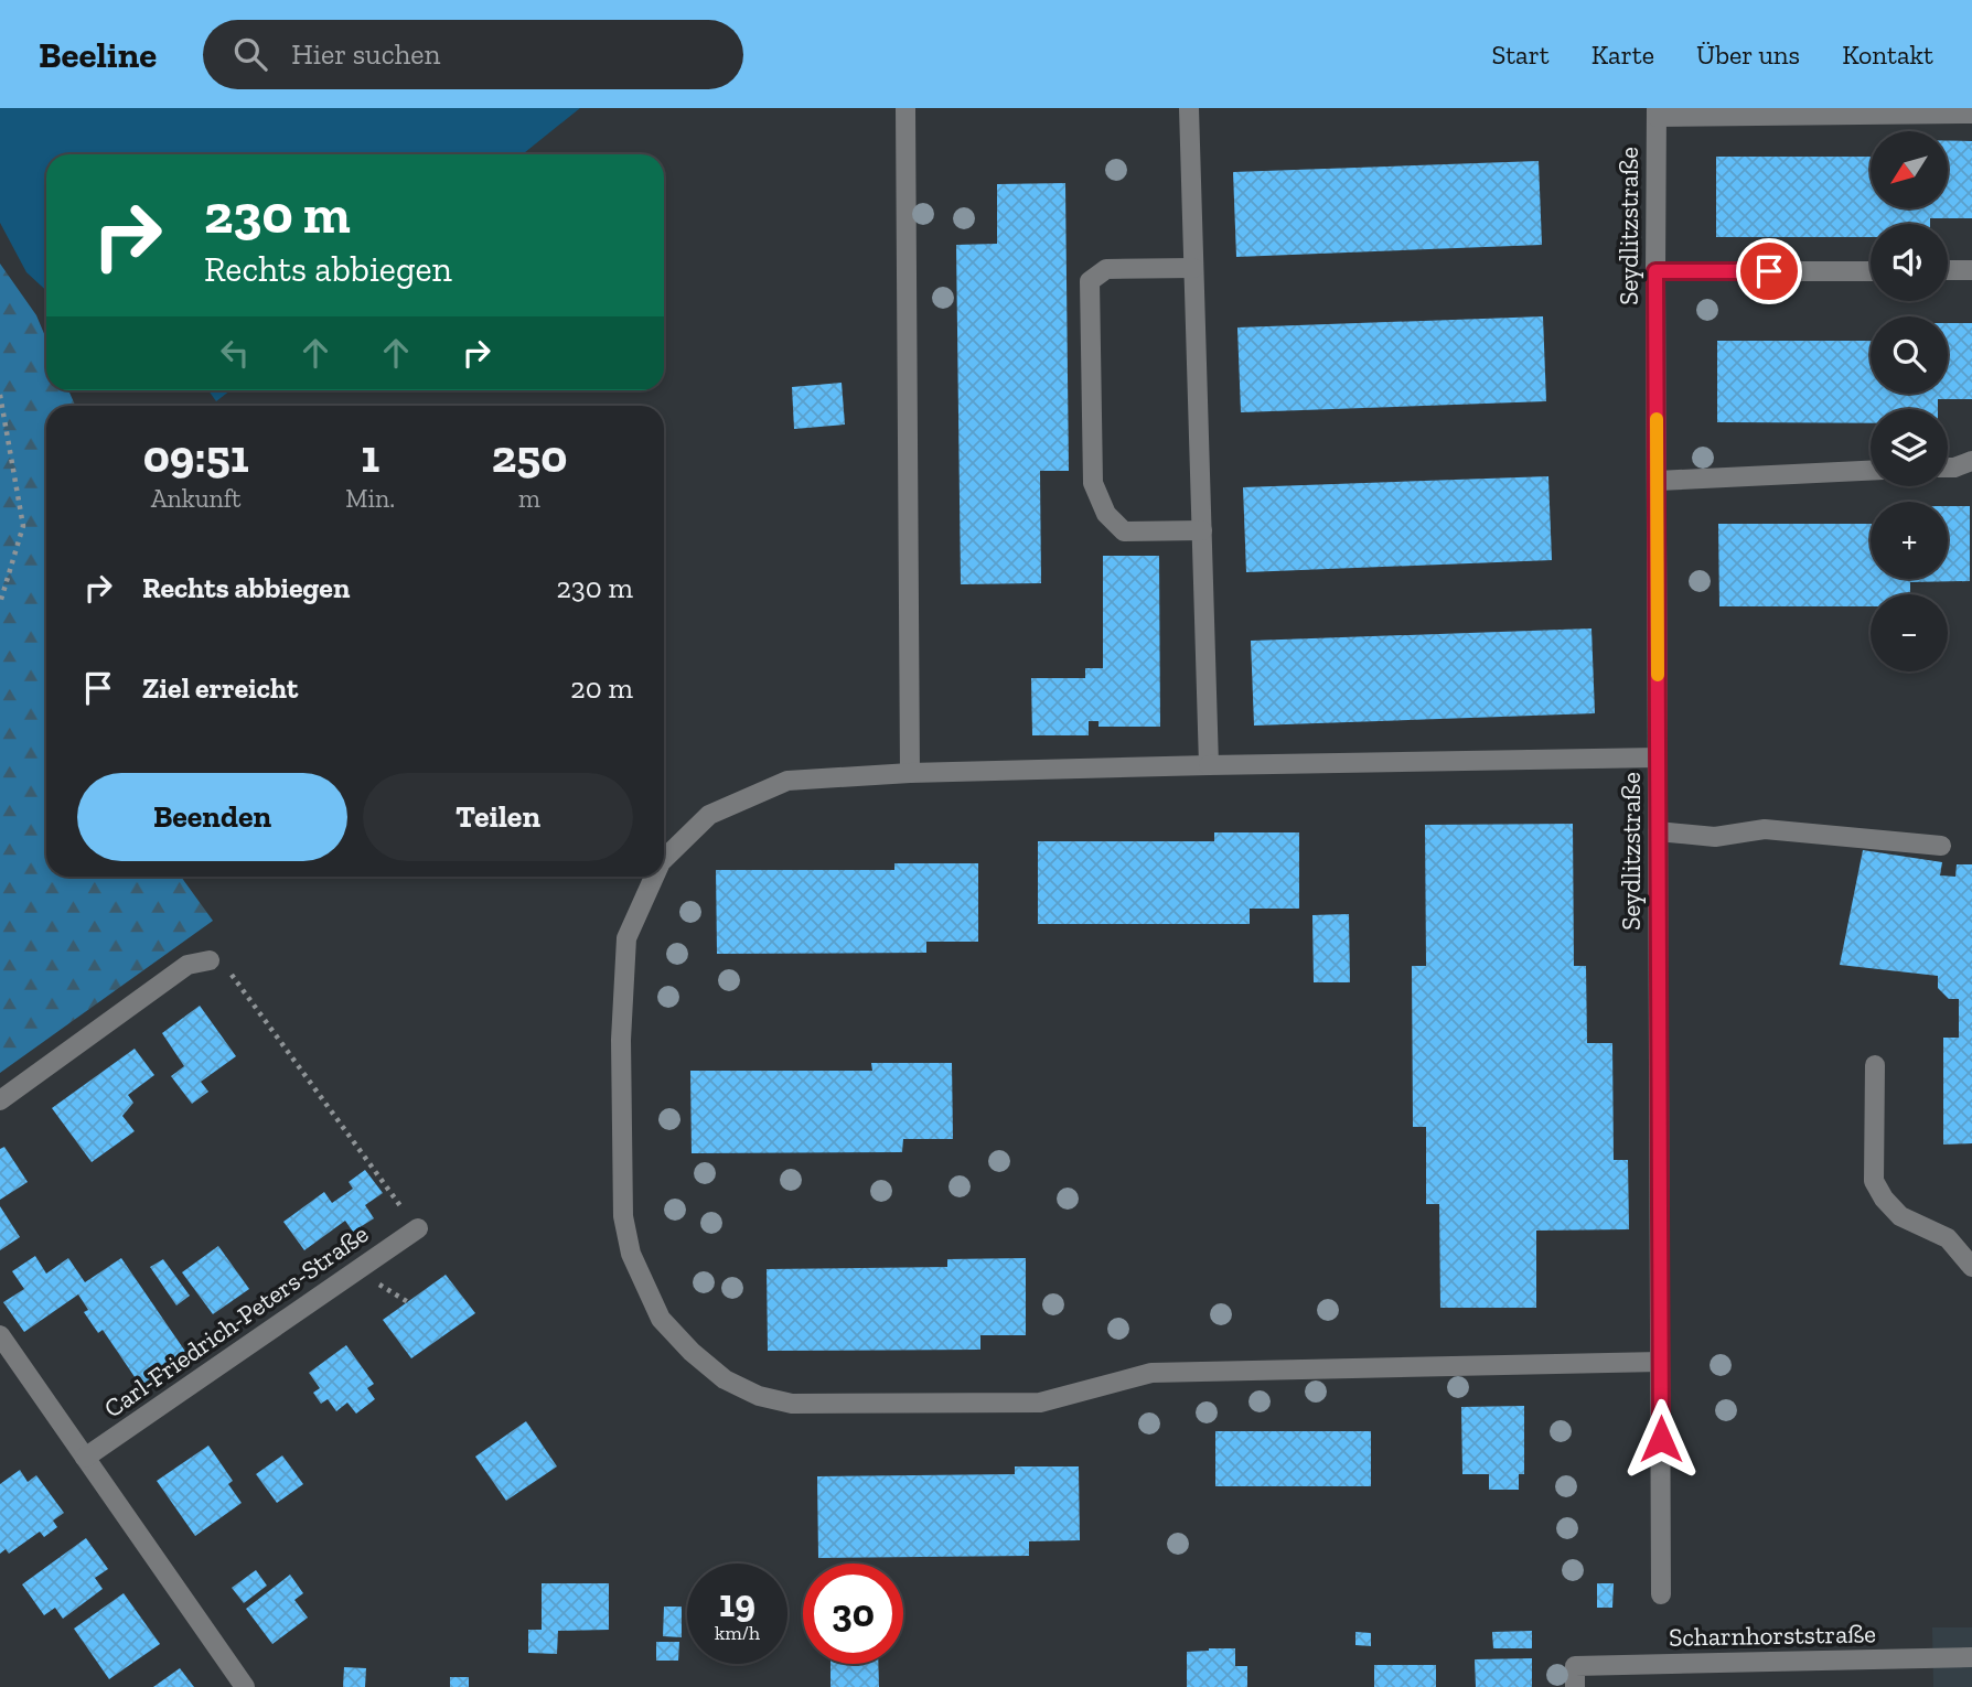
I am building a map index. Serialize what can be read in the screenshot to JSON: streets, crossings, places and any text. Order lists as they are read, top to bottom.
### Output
{
  "streets": {
    "street": ["Seydlitzstraße", "Carl-Friedrich-Peters-Straße", "Scharnhorststraße"]
  },
  "north": "bottom left",
  "page": {
    "header": "Beeline",
    "search": "Hier suchen",
    "nav": [
      "Start",
      "Karte",
      "Über uns",
      "Kontakt"
    ],
    "map_buttons": ["+", "−"],
    "turn": ["230 m", "Rechts abbiegen"],
    "eta": [
      "09:51",
      "Ankunft",
      "1",
      "Min.",
      "250",
      "m"
    ],
    "list": [
      {
        "name": "Rechts abbiegen",
        "value": "230 m"
      },
      {
        "name": "Ziel erreicht",
        "value": "20 m"
      }
    ],
    "buttons": ["Beenden", "Teilen"],
    "speed": "19 km/h",
    "limit": "30"
  }
}
